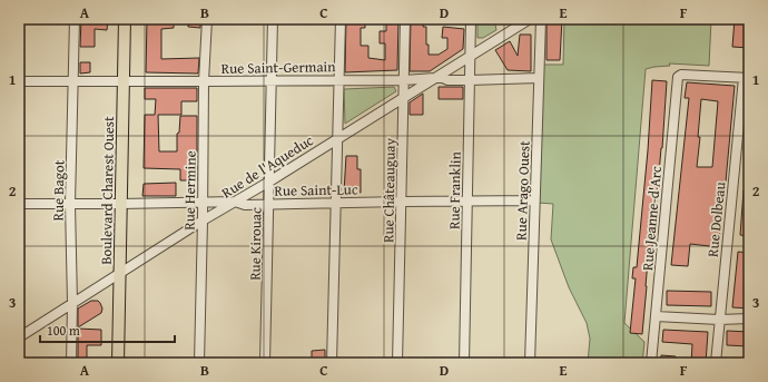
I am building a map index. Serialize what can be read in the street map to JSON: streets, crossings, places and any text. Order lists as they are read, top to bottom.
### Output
{
  "streets": {
    "main road": ["Boulevard Charest Ouest"],
    "street": [
      "Rue Saint-Germain",
      "Rue de l'Aqueduc",
      "Rue Saint-Luc",
      "Rue Bagot",
      "Rue Hermine",
      "Rue Châteauguay",
      "Rue Franklin",
      "Rue Arago Ouest",
      "Rue Jeanne-d'Arc",
      "Rue Dolbeau",
      "Rue Kirouac"
    ]
  },
  "crossings": [
    ["Rue Saint-Germain", "Rue de l'Aqueduc"],
    ["Rue Saint-Germain", "Rue Bagot"],
    ["Rue Saint-Germain", "Boulevard Charest Ouest"],
    ["Rue Saint-Germain", "Rue Hermine"],
    ["Rue Saint-Germain", "Rue Châteauguay"],
    ["Rue Saint-Germain", "Rue Franklin"],
    ["Rue Saint-Germain", "Rue Arago Ouest"],
    ["Rue Saint-Germain", "Rue Kirouac"],
    ["Rue de l'Aqueduc", "Rue Saint-Luc"],
    ["Rue de l'Aqueduc", "Rue Bagot"],
    ["Rue de l'Aqueduc", "Boulevard Charest Ouest"],
    ["Rue de l'Aqueduc", "Rue Hermine"],
    ["Rue de l'Aqueduc", "Rue Châteauguay"],
    ["Rue de l'Aqueduc", "Rue Franklin"],
    ["Rue de l'Aqueduc", "Rue Kirouac"],
    ["Rue Saint-Luc", "Rue Bagot"],
    ["Rue Saint-Luc", "Boulevard Charest Ouest"],
    ["Rue Saint-Luc", "Rue Hermine"],
    ["Rue Saint-Luc", "Rue Châteauguay"],
    ["Rue Saint-Luc", "Rue Franklin"],
    ["Rue Saint-Luc", "Rue Arago Ouest"],
    ["Rue Saint-Luc", "Rue Kirouac"],
    ["Rue Jeanne-d'Arc", "Rue Dolbeau"]
  ],
  "scale_bar": "100 m",
  "grid": {
    "columns": [
      "A",
      "B",
      "C",
      "D",
      "E",
      "F"
    ],
    "rows": ["1", "2", "3"]
  }
}
